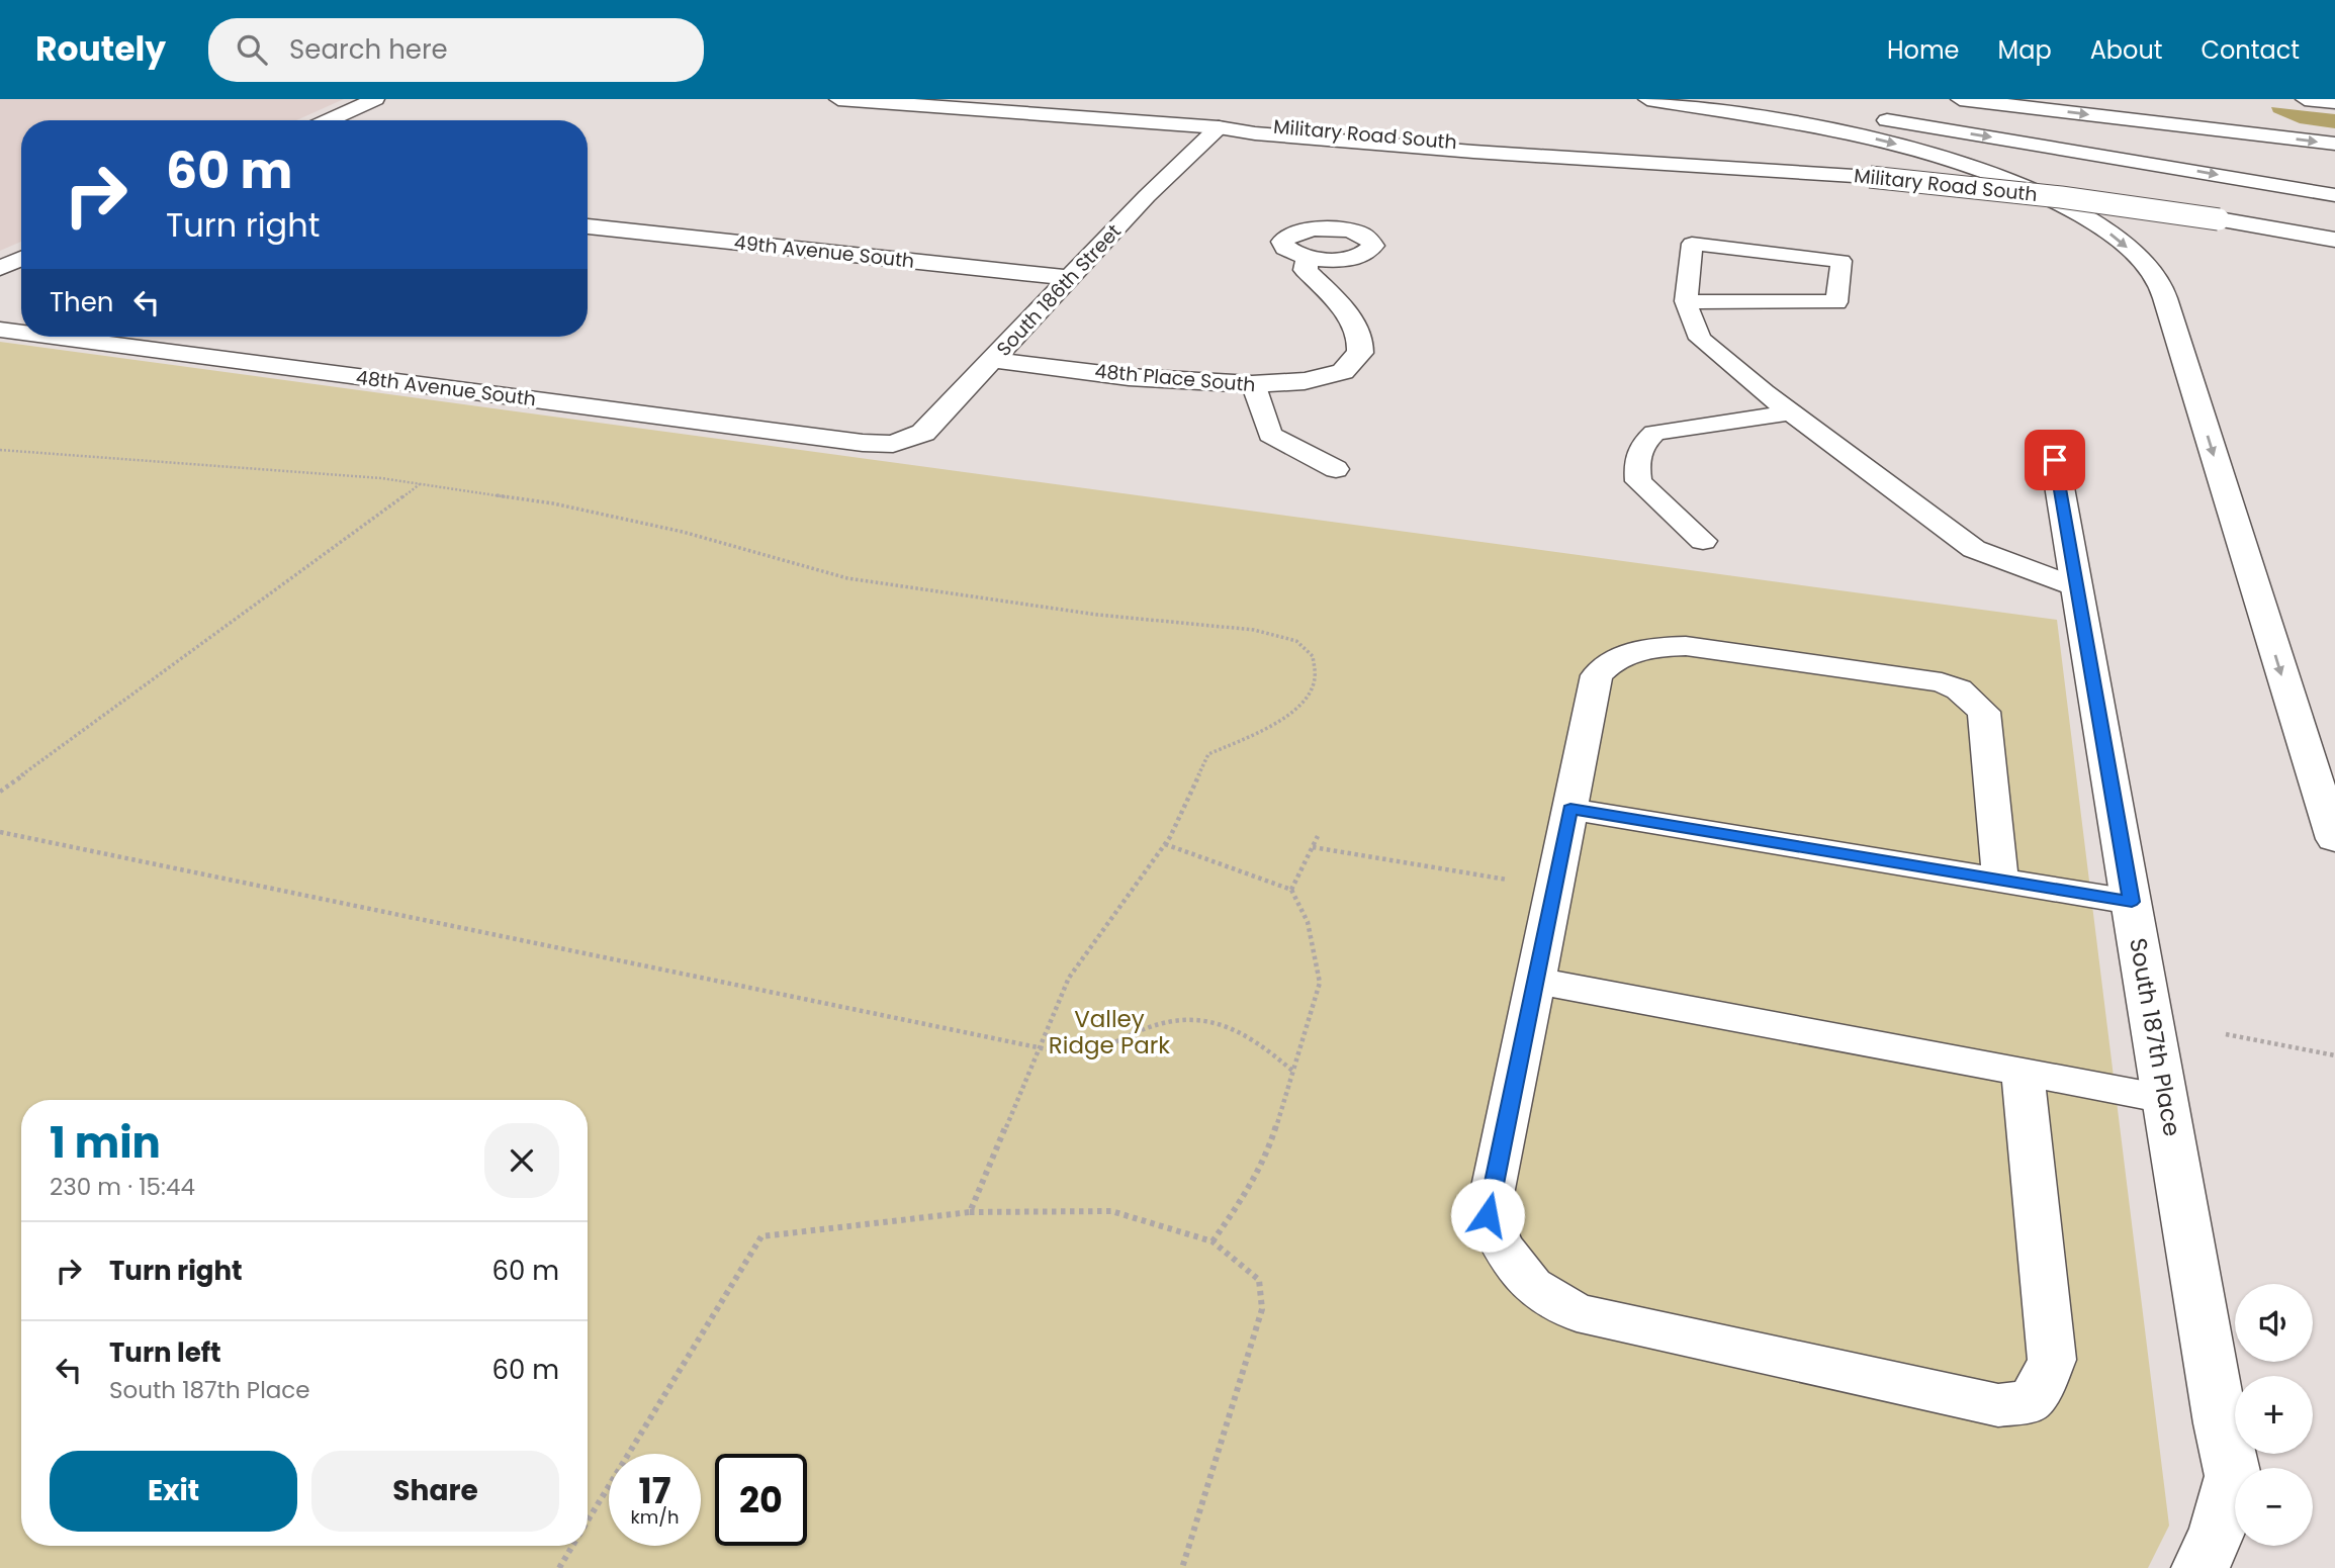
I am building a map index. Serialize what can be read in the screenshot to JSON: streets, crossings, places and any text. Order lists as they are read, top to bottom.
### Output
{
  "streets": {
    "main road": [
      "Military Road South",
      "49th Avenue South",
      "South 186th Street",
      "48th Place South",
      "48th Avenue South",
      "South 187th Place"
    ]
  },
  "crossings": [
    ["Military Road South", "South 186th Street"],
    ["49th Avenue South", "South 186th Street"],
    ["South 186th Street", "48th Place South"],
    ["South 186th Street", "48th Avenue South"]
  ],
  "parks": ["Valley Ridge Park"],
  "page": {
    "header": "Routely",
    "search": "Search here",
    "nav": [
      "Home",
      "Map",
      "About",
      "Contact"
    ],
    "turn": ["60 m", "Turn right"],
    "then": "Then",
    "heading": ["1 min", "230 m · 15:44"],
    "list": [
      {
        "name": "Turn right",
        "value": "60 m"
      },
      {
        "name": "Turn left",
        "note": "South 187th Place",
        "value": "60 m"
      }
    ],
    "map_buttons": ["+", "−"],
    "buttons": ["Exit", "Share"],
    "speed": "17 km/h",
    "limit": "20"
  }
}
